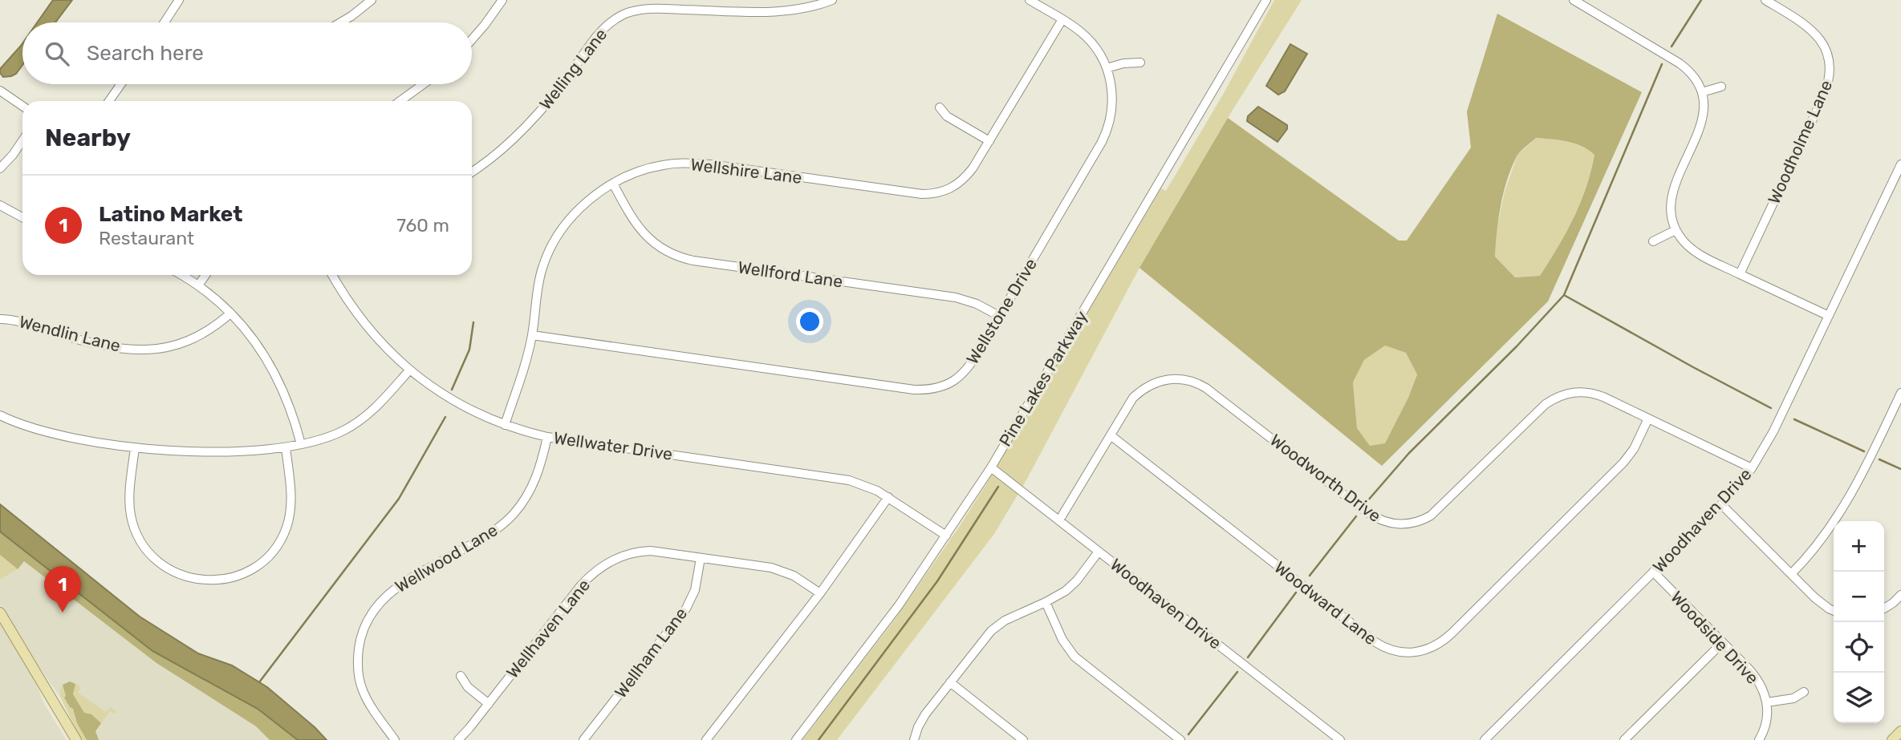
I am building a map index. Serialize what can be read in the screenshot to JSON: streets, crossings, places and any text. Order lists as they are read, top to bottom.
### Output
{
  "streets": {
    "street": [
      "Welling Lane",
      "Woodholme Lane",
      "Wellshire Lane",
      "Wellford Lane",
      "Wellstone Drive",
      "Wendlin Lane",
      "Pine Lakes Parkway",
      "Wellwater Drive",
      "Woodworth Drive",
      "Woodhaven Drive",
      "Wellwood Lane",
      "Woodward Lane",
      "Wellhaven Lane",
      "Woodside Drive",
      "Wellham Lane"
    ]
  },
  "crossings": [
    ["Wellshire Lane", "Wellford Lane"],
    ["Wellshire Lane", "Wellstone Drive"],
    ["Wellshire Lane", "Wellwater Drive"],
    ["Wellford Lane", "Wellstone Drive"],
    ["Pine Lakes Parkway", "Wellwater Drive"],
    ["Pine Lakes Parkway", "Woodhaven Drive"],
    ["Wellwater Drive", "Wellwood Lane"],
    ["Woodworth Drive", "Woodhaven Drive"],
    ["Woodworth Drive", "Woodward Lane"],
    ["Woodhaven Drive", "Woodside Drive"],
    ["Wellhaven Lane", "Wellham Lane"]
  ],
  "page": {
    "search": "Search here",
    "heading": "Nearby",
    "list": [
      {
        "mark": "1",
        "name": "Latino Market",
        "note": "Restaurant",
        "value": "760 m"
      }
    ],
    "map_buttons": ["+", "−"],
    "pins": "1"
  }
}
